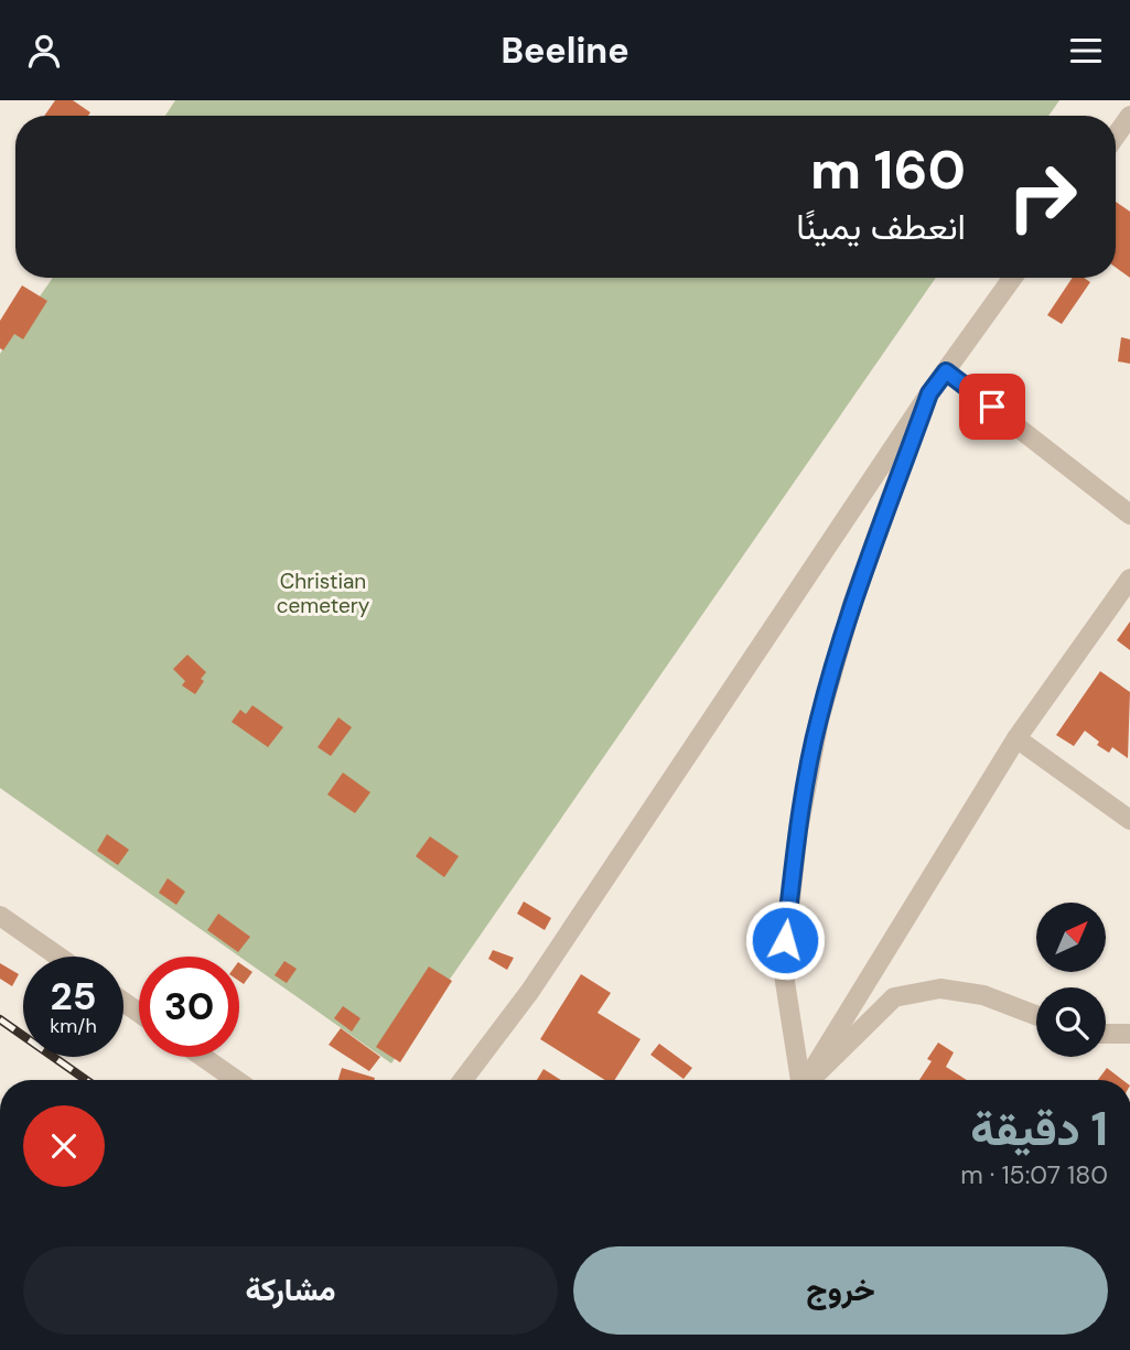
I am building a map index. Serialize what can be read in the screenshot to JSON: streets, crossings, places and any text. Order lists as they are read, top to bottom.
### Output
{
  "parks": ["Christian cemetery"],
  "north": "top right",
  "page": {
    "header": "Beeline",
    "turn": ["160 m", "انعطف يمينًا"],
    "speed": "25 km/h",
    "limit": "30",
    "heading": ["1 دقيقة", "180 m · 15:07"],
    "buttons": ["خروج", "مشاركة"]
  }
}
